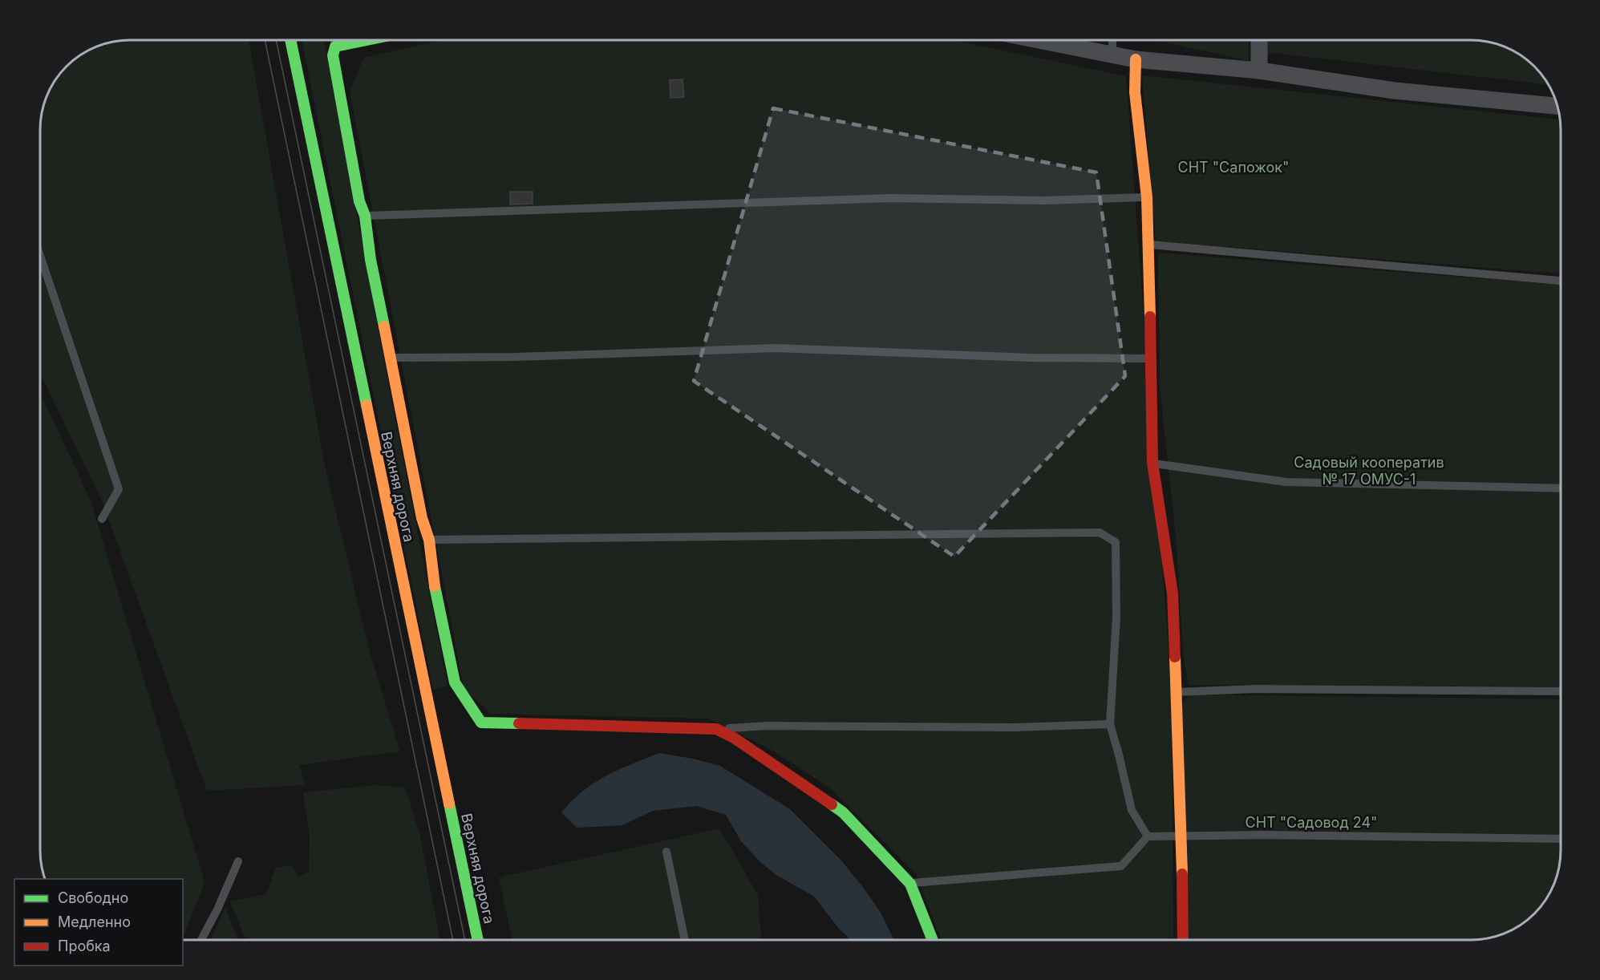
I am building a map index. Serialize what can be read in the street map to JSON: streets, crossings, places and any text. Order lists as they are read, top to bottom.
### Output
{
  "streets": {
    "street": ["Верхняя дорога"]
  },
  "parks": ["СНТ \"Сапожок\"", "Садовый кооператив № 17 ОМУС-1", "СНТ \"Садовод 24\""],
  "legend": ["Свободно", "Медленно", "Пробка"]
}
